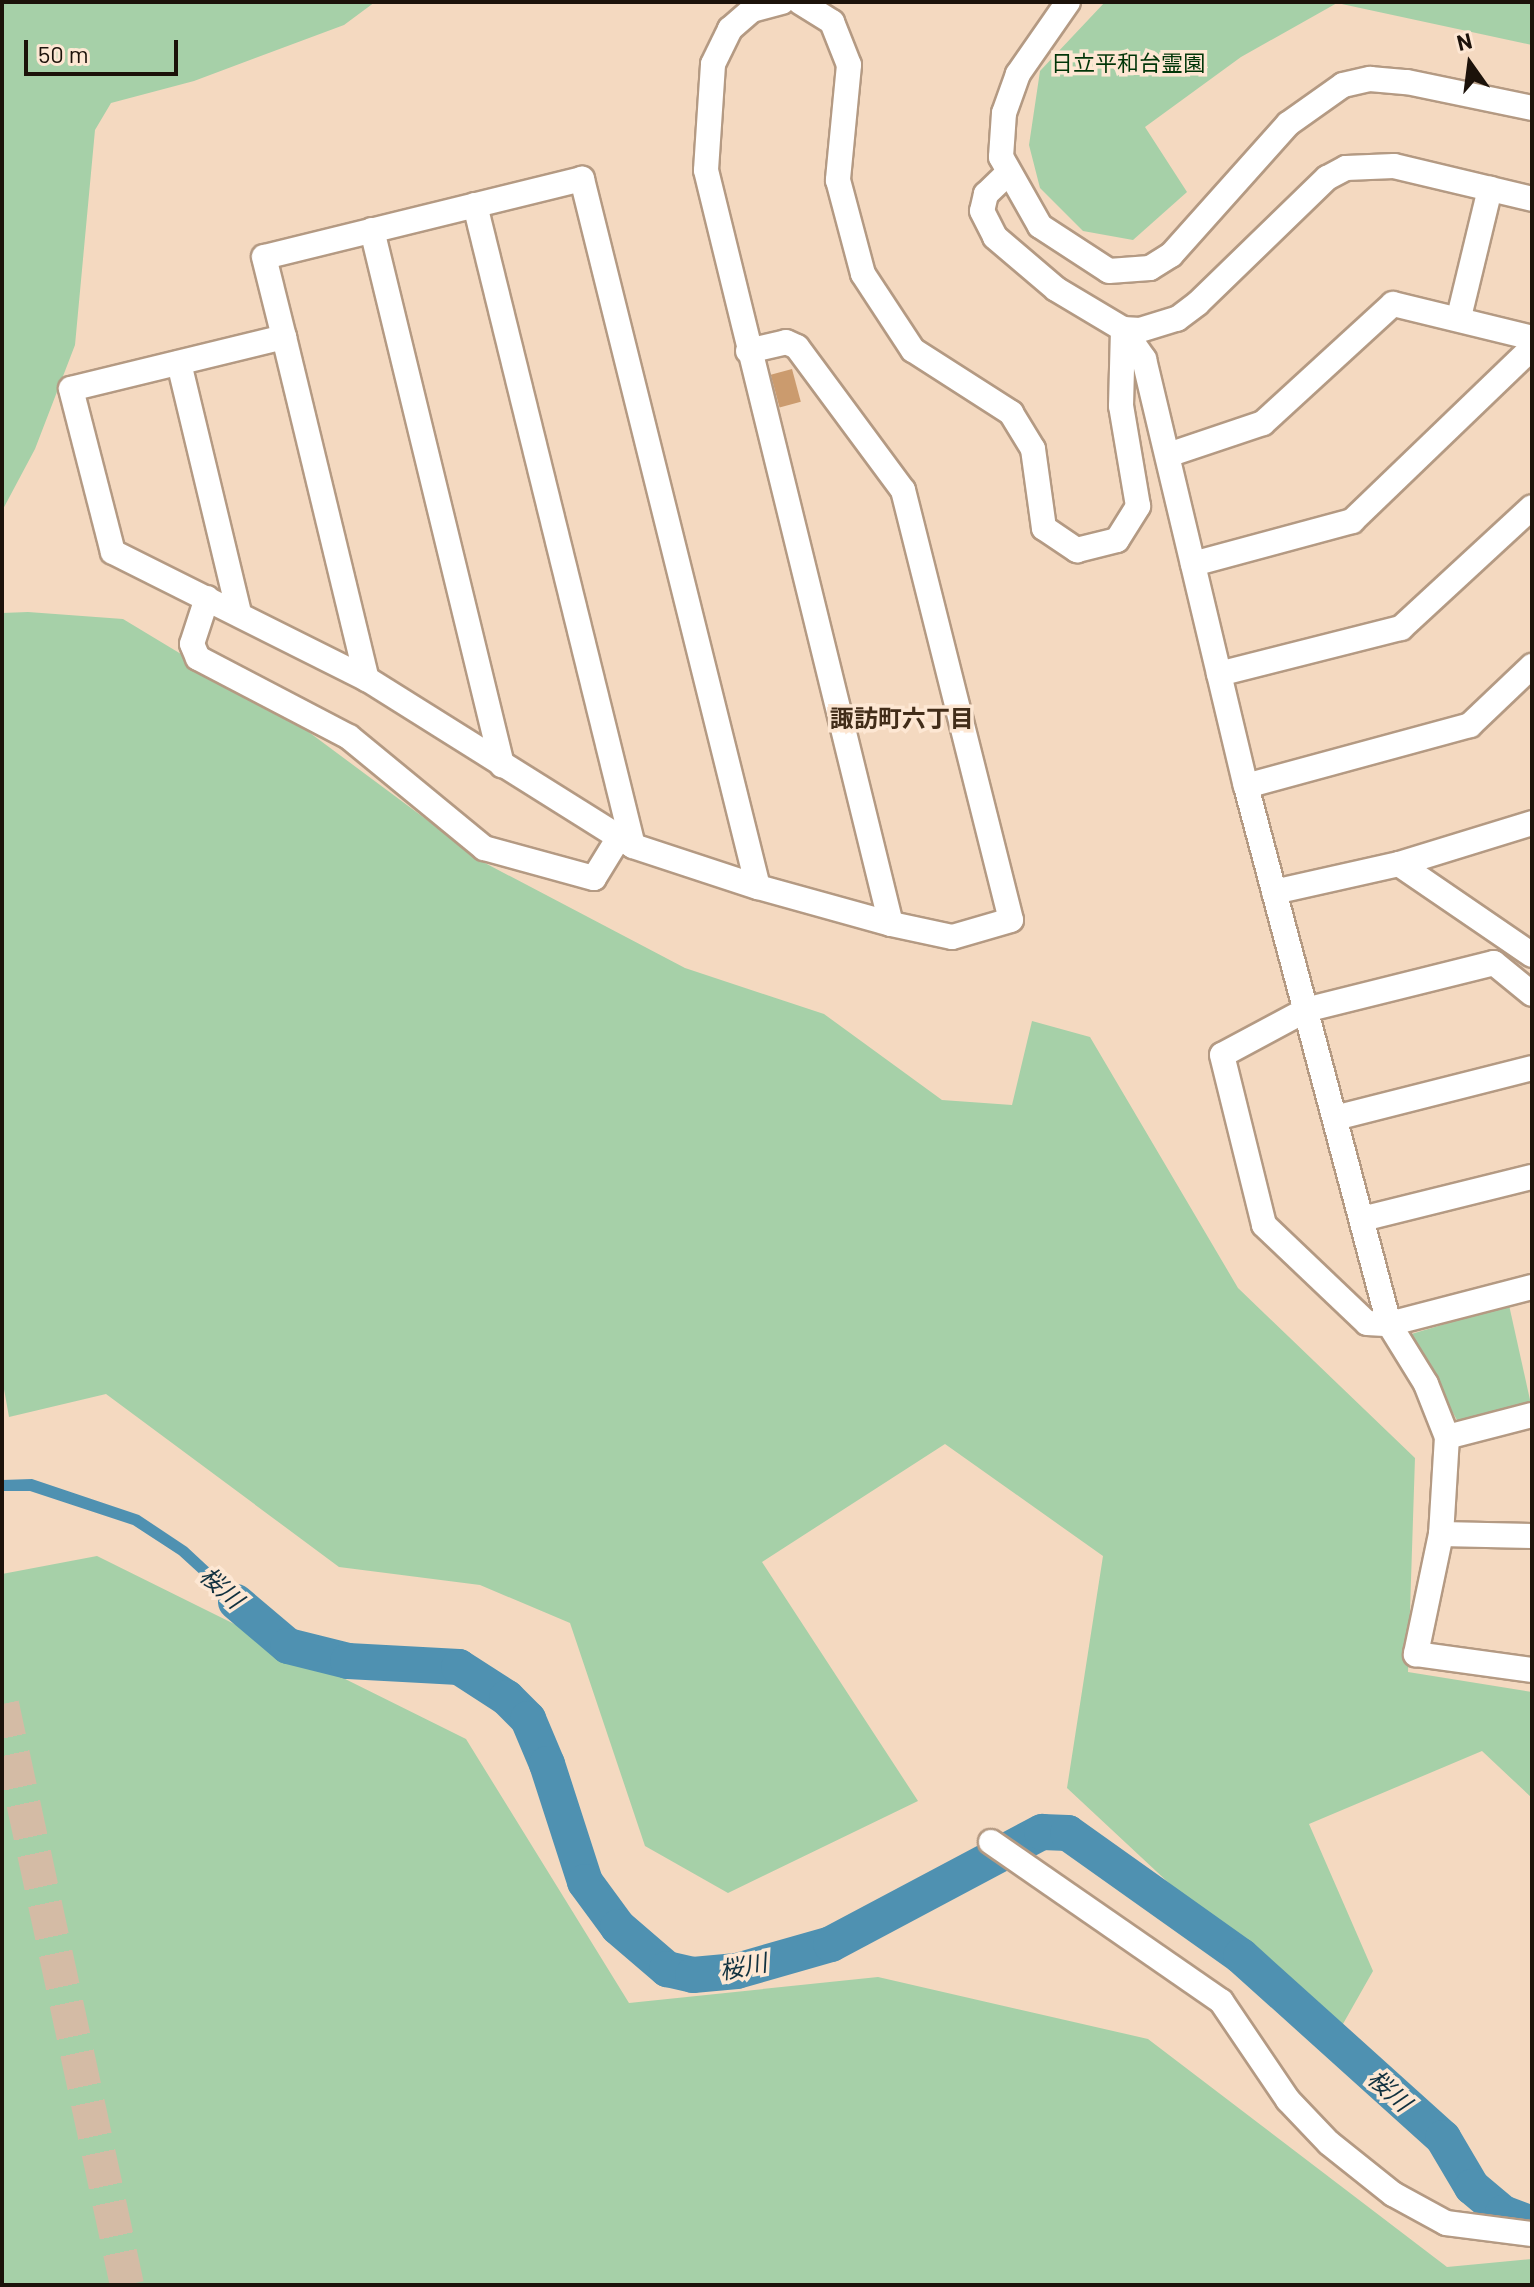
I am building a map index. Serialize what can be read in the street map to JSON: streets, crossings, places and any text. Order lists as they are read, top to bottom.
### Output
{
  "districts": ["諏訪町六丁目"],
  "water": ["桜川"],
  "parks": ["日立平和台霊園"],
  "scale_bar": "50 m",
  "north": "top"
}
